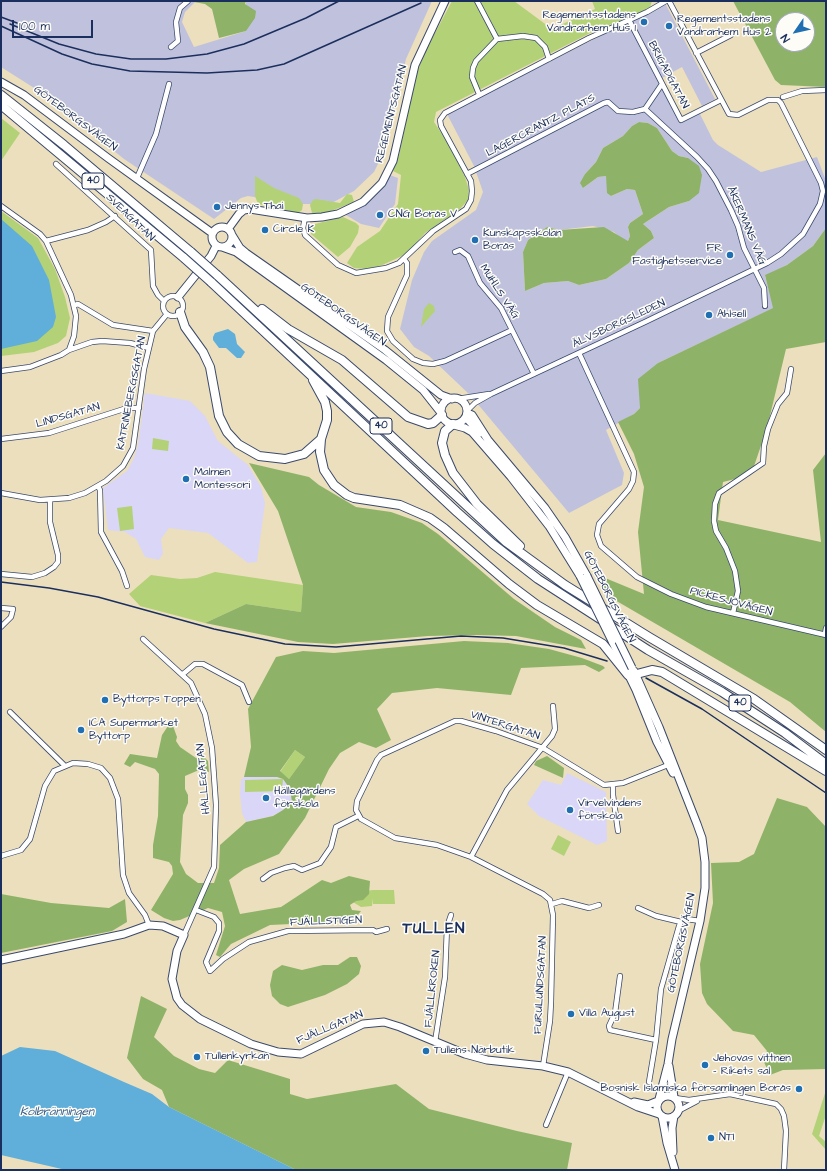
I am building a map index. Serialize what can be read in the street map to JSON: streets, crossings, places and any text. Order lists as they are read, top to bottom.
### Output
{
  "streets": {
    "highway": ["40"],
    "street": [
      "BRIGADGATAN",
      "REGEMENTSGATAN",
      "GÖTEBORGSVÄGEN",
      "LAGERCRANTZ PLATS",
      "SVEAGATAN",
      "ÅKERMANS VÄG",
      "MUHLS VÄG",
      "ÄLVSBORGSLEDEN",
      "KATRINEBERGSGATAN",
      "LINDSGATAN",
      "PICKESJÖVÄGEN",
      "VINTERGATAN",
      "HÄLLEGATAN",
      "FJÄLLSTIGEN",
      "FURULUNDSGATAN",
      "FJÄLLKROKEN",
      "FJÄLLGATAN"
    ]
  },
  "crossings": [
    ["BRIGADGATAN", "ÄLVSBORGSLEDEN"],
    ["REGEMENTSGATAN", "GÖTEBORGSVÄGEN"],
    ["GÖTEBORGSVÄGEN", "ÄLVSBORGSLEDEN"],
    ["GÖTEBORGSVÄGEN", "FJÄLLGATAN"],
    ["LAGERCRANTZ PLATS", "ÅKERMANS VÄG"],
    ["SVEAGATAN", "KATRINEBERGSGATAN"],
    ["ÅKERMANS VÄG", "ÄLVSBORGSLEDEN"],
    ["MUHLS VÄG", "ÄLVSBORGSLEDEN"],
    ["ÄLVSBORGSLEDEN", "PICKESJÖVÄGEN"],
    ["KATRINEBERGSGATAN", "LINDSGATAN"],
    ["HÄLLEGATAN", "FJÄLLSTIGEN"],
    ["HÄLLEGATAN", "FJÄLLGATAN"],
    ["FURULUNDSGATAN", "FJÄLLGATAN"],
    ["FJÄLLKROKEN", "FJÄLLGATAN"]
  ],
  "districts": ["TULLEN"],
  "water": ["Kolbränningen"],
  "places": [
    "Regementsstadens Vandrarhem Hus 1",
    "Regementsstadens Vandrarhem Hus 2",
    "Jennys Thai",
    "CNG Borås V",
    "Circle K",
    "Kunskapsskolan Borås",
    "FR Fastighetsservice",
    "Ahlsell",
    "Malmen Montessori",
    "Byttorps Toppen",
    "ICA Supermarket Byttorp",
    "Hällegårdens förskola",
    "Virvelvindens förskola",
    "Villa August",
    "Tullens Närbutik",
    "Tullenkyrkan",
    "Jehovas vittnen - Rikets sal",
    "Bosnisk Islamiska församlingen Borås",
    "NTI"
  ],
  "scale_bar": "100 m",
  "north": "bottom left"
}
